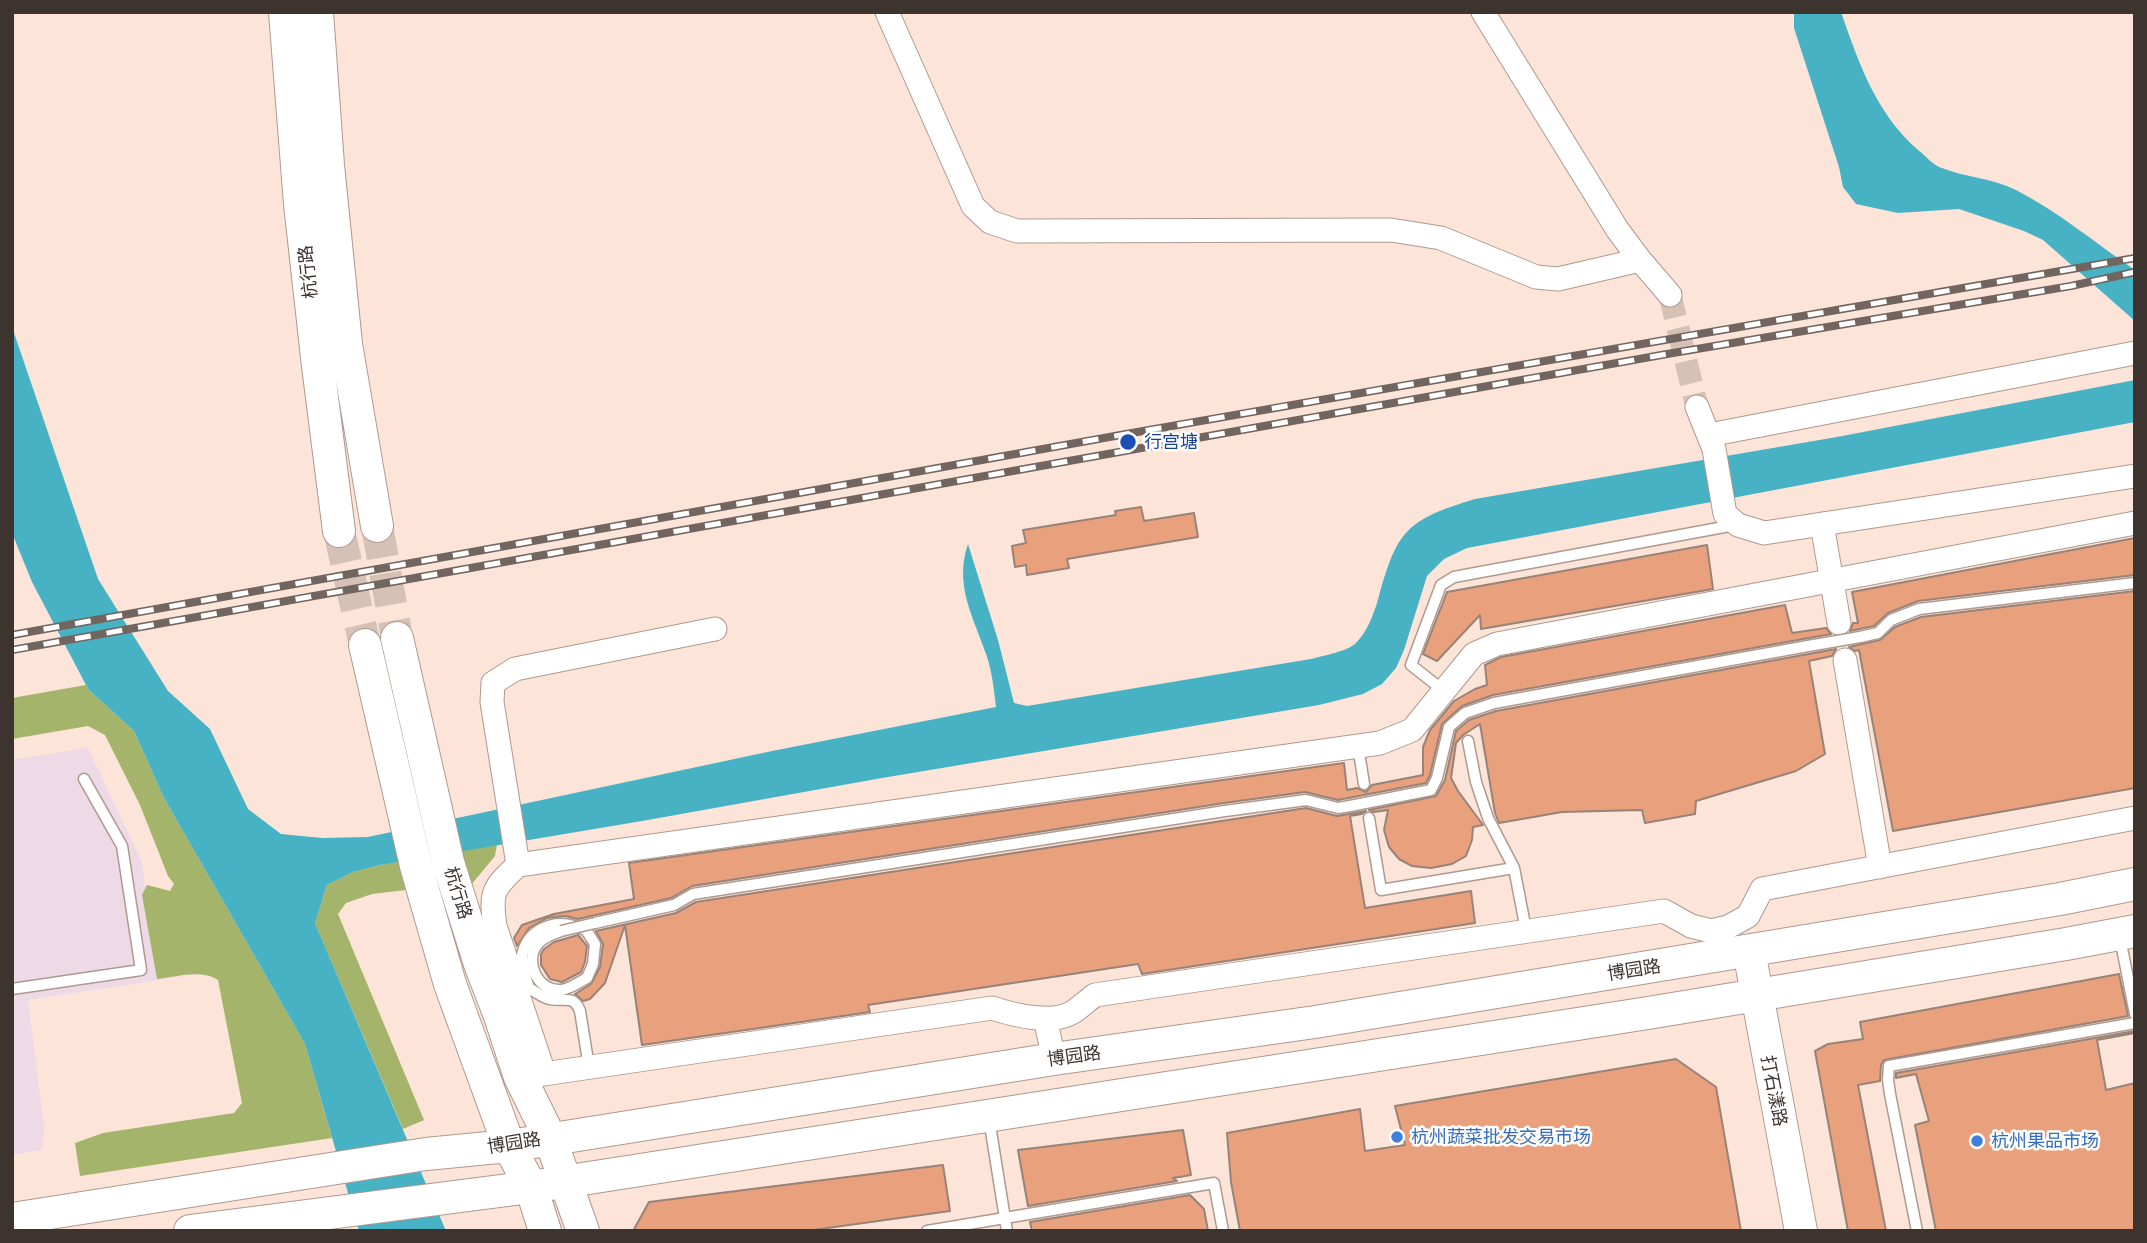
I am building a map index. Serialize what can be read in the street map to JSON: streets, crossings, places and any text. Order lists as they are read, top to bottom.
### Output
{
  "streets": {
    "main road": ["杭行路", "博园路", "打石漾路"]
  },
  "crossings": [
    ["杭行路", "博园路"],
    ["博园路", "打石漾路"]
  ],
  "places": ["行宫塘", "杭州蔬菜批发交易市场", "杭州果品市场"]
}
